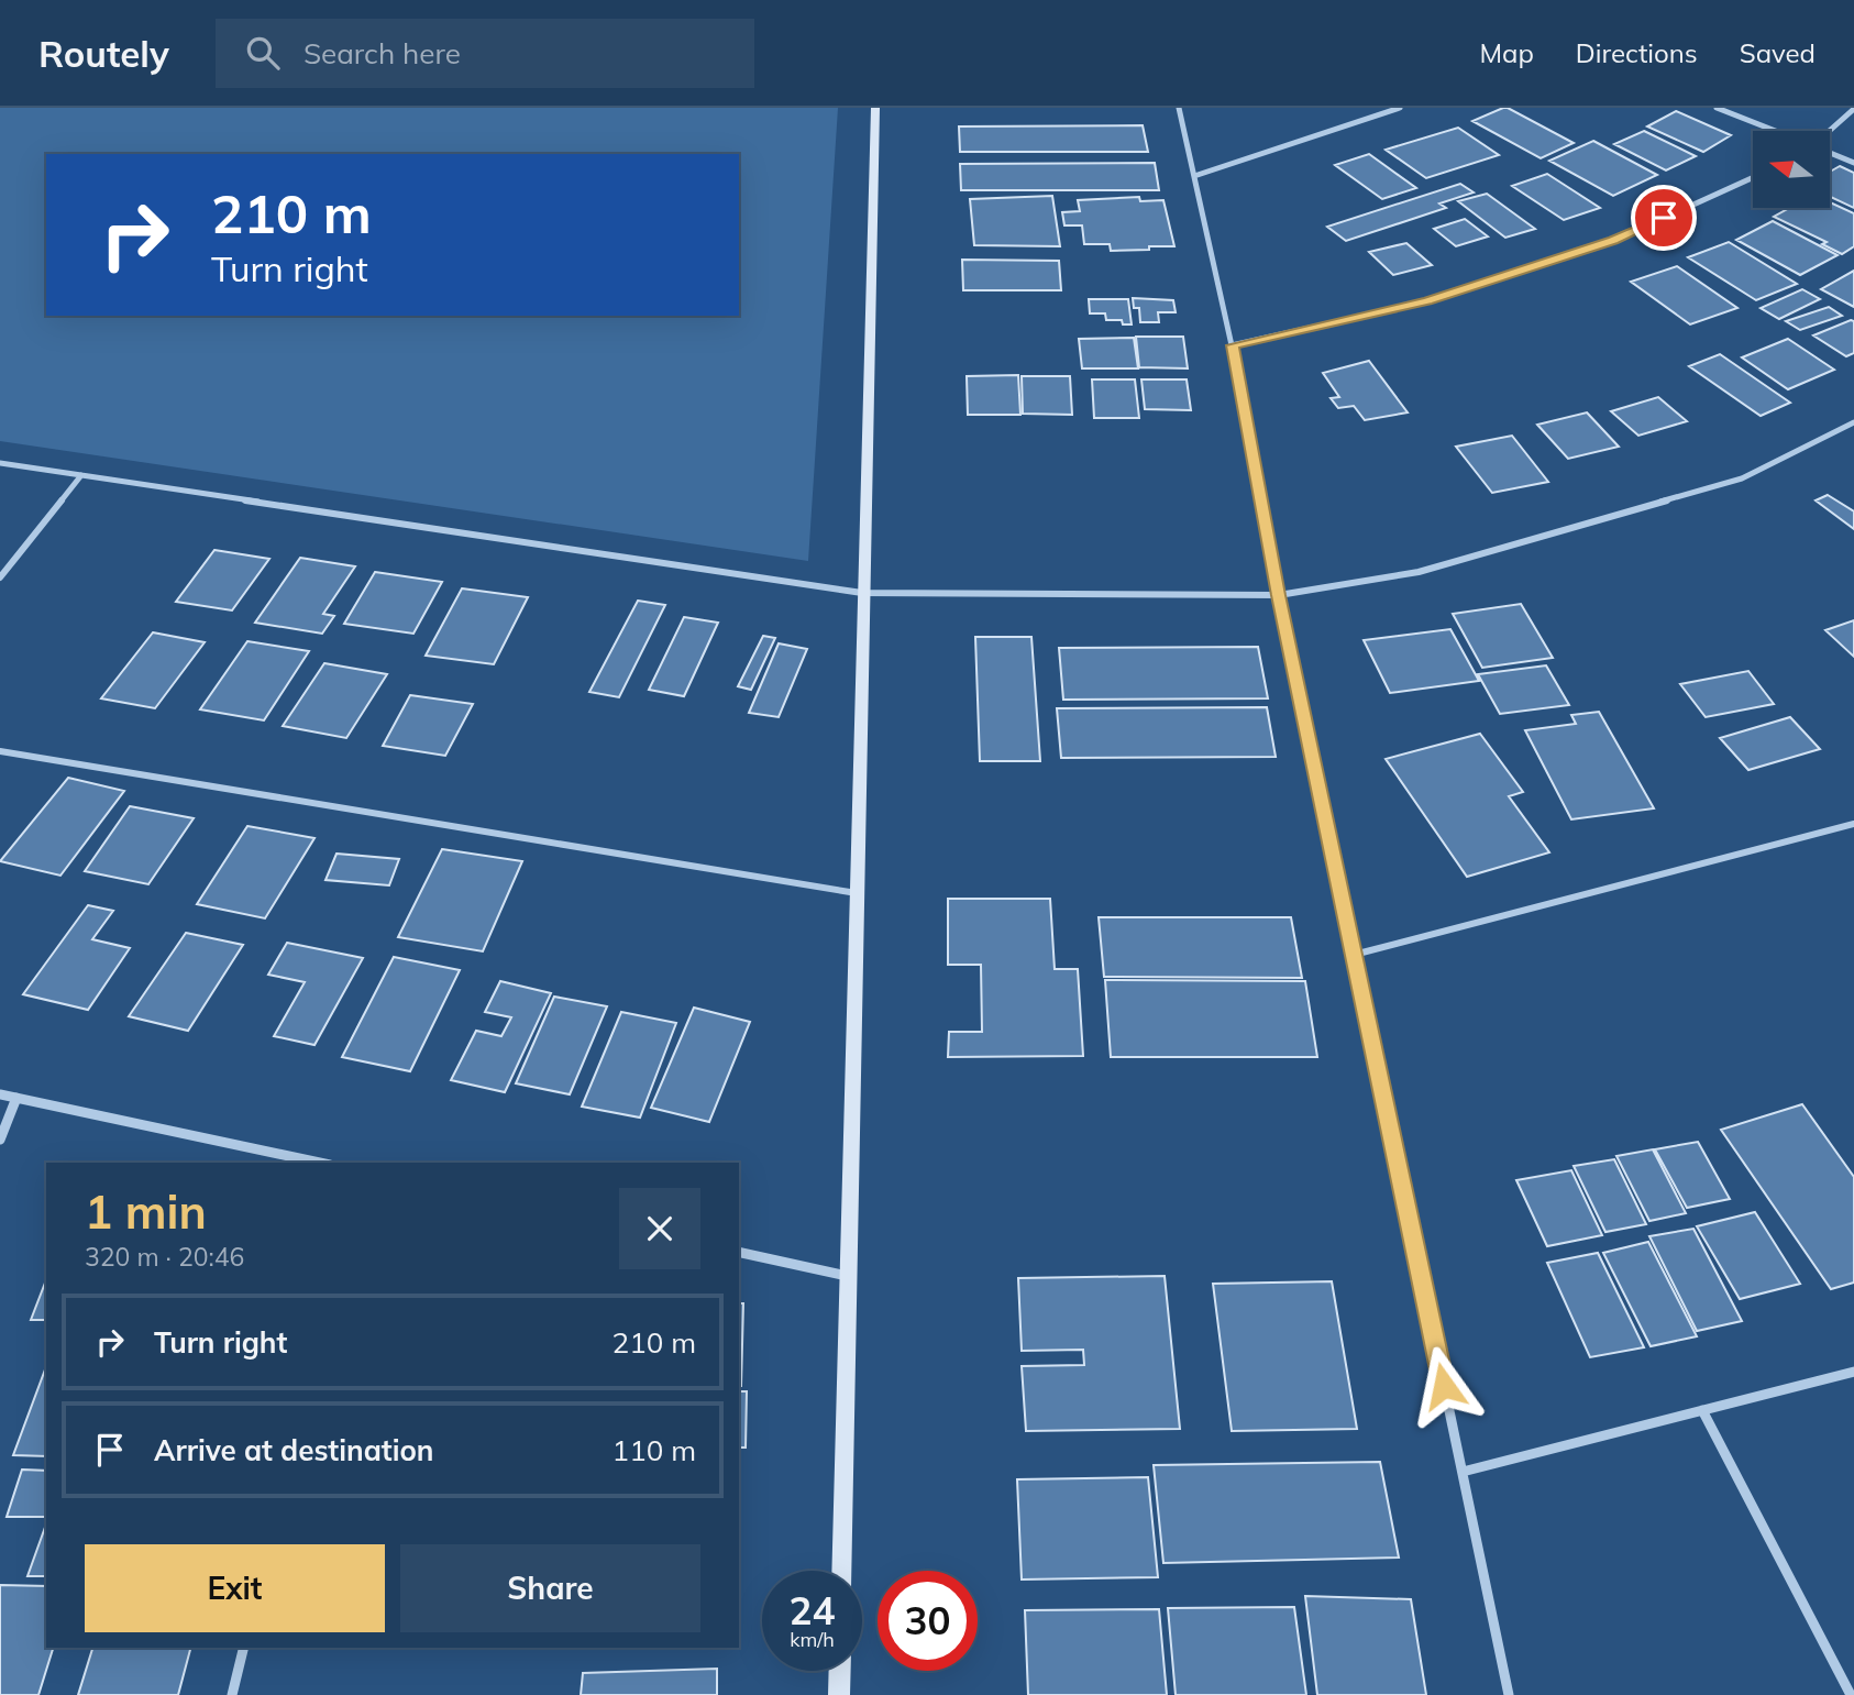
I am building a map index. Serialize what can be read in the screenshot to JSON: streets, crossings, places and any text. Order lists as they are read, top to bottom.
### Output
{
  "north": "left",
  "page": {
    "header": "Routely",
    "search": "Search here",
    "nav": ["Map", "Directions", "Saved"],
    "turn": ["210 m", "Turn right"],
    "heading": ["1 min", "320 m · 20:46"],
    "list": [
      {
        "name": "Turn right",
        "value": "210 m"
      },
      {
        "name": "Arrive at destination",
        "value": "110 m"
      }
    ],
    "buttons": ["Exit", "Share"],
    "speed": "24 km/h",
    "limit": "30"
  }
}
